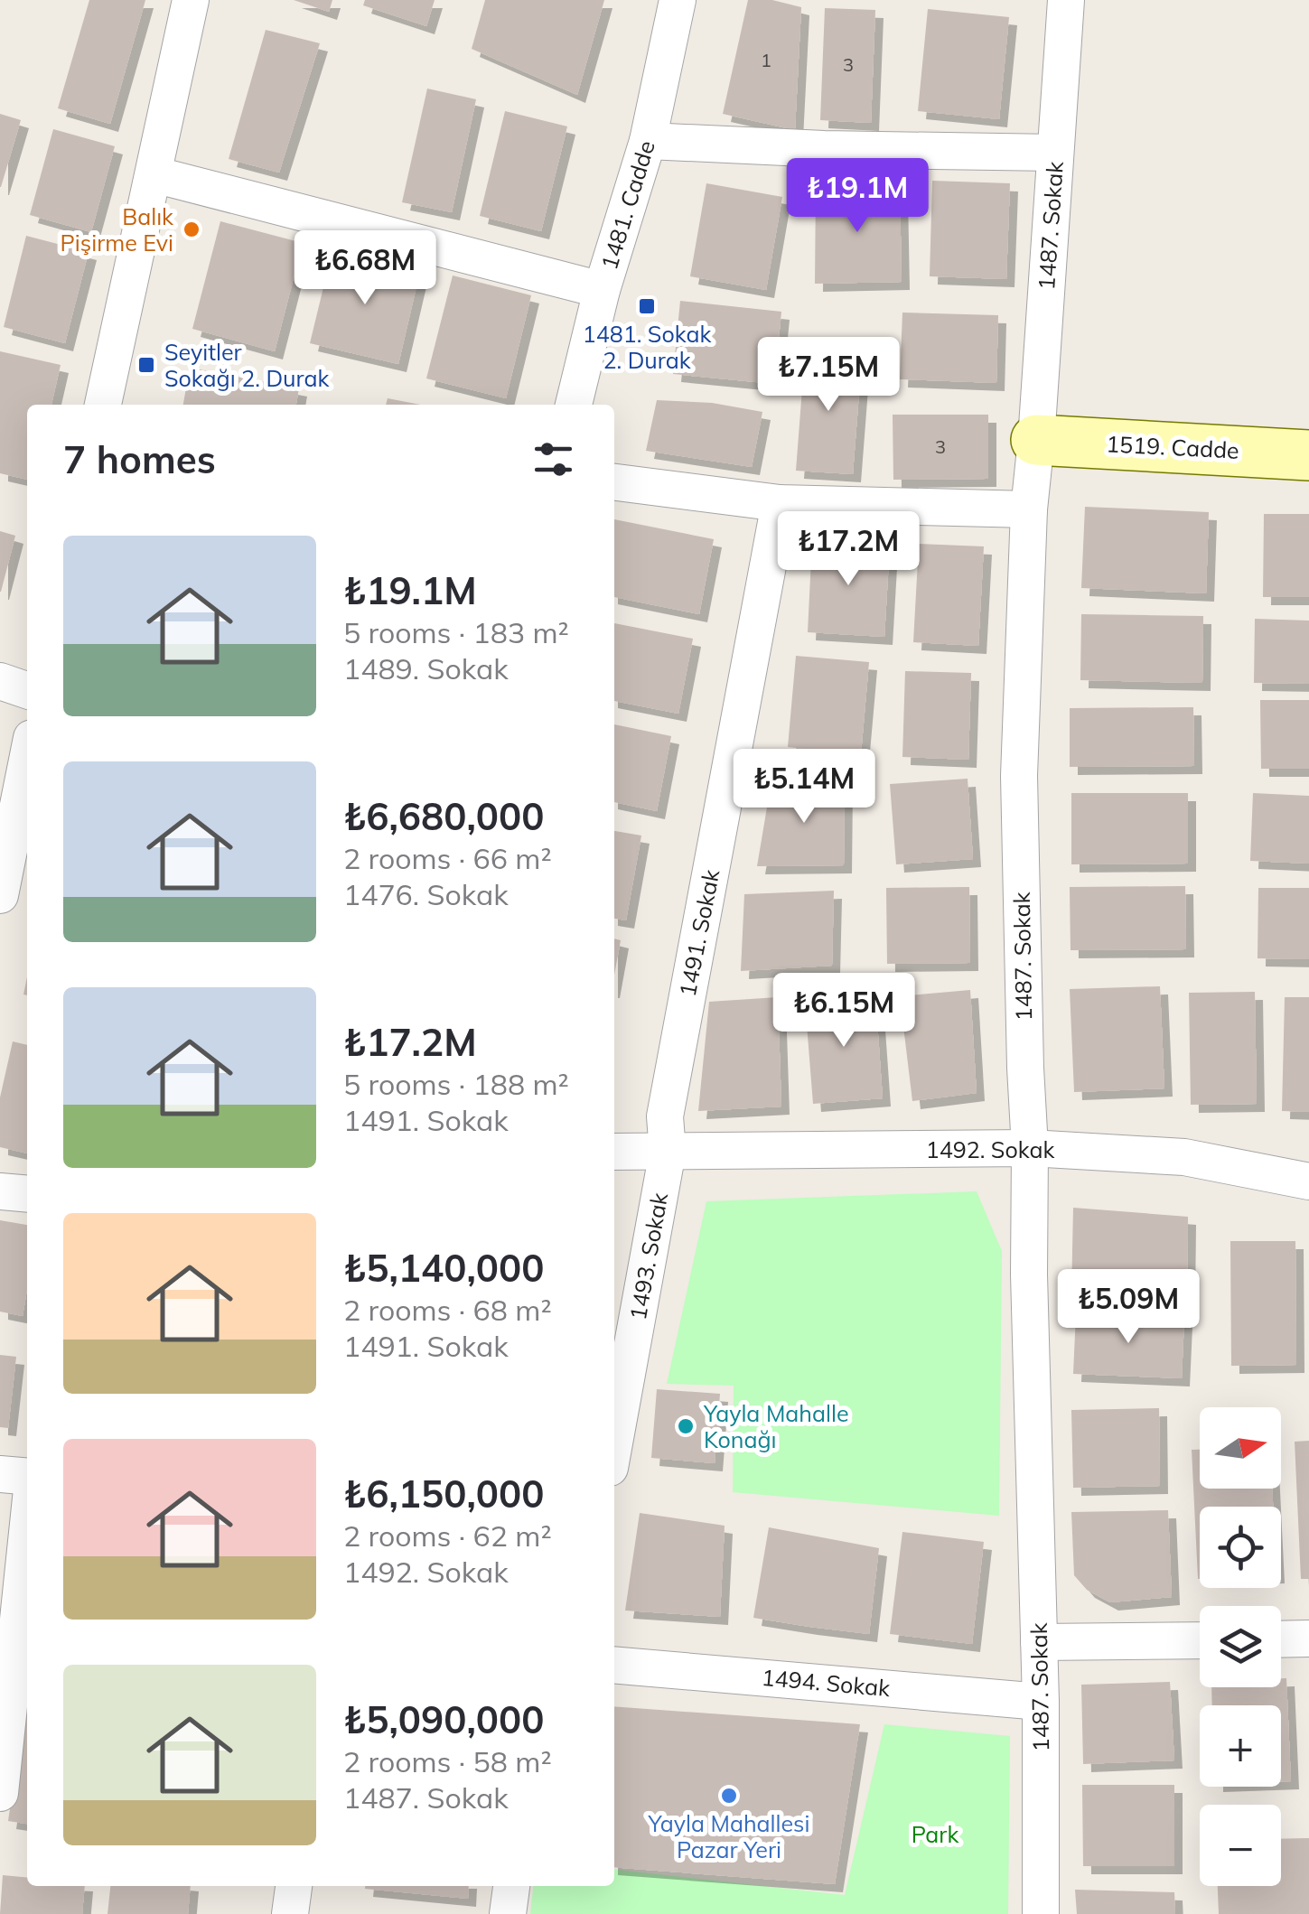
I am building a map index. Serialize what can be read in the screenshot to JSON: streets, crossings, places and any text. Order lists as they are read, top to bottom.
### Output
{
  "streets": {
    "street": [
      "1481. Cadde",
      "1487. Sokak",
      "1519. Cadde",
      "1491. Sokak",
      "1492. Sokak",
      "1493. Sokak",
      "1494. Sokak"
    ]
  },
  "crossings": [
    ["1487. Sokak", "1519. Cadde"],
    ["1487. Sokak", "1492. Sokak"],
    ["1487. Sokak", "1494. Sokak"],
    ["1491. Sokak", "1492. Sokak"],
    ["1491. Sokak", "1493. Sokak"],
    ["1492. Sokak", "1493. Sokak"]
  ],
  "parks": ["Park"],
  "places": {
    "other": ["Balık Pişirme Evi", "Yayla Mahalle Konağı", "Yayla Mahallesi Pazar Yeri"],
    "transit": ["1481. Sokak 2. Durak", "Seyitler Sokağı 2. Durak"]
  },
  "house_numbers": ["1", "3", "3"],
  "north": "right",
  "page": {
    "price": [
      "₺19.1M",
      "₺6.68M",
      "₺7.15M",
      "₺17.2M",
      "₺5.14M",
      "₺6.15M",
      "₺5.09M"
    ],
    "heading": "7 homes",
    "list": [
      {
        "name": "₺19.1M",
        "note": "5 rooms · 183 m² · 1489. Sokak"
      },
      {
        "name": "₺6,680,000",
        "note": "2 rooms · 66 m² · 1476. Sokak"
      },
      {
        "name": "₺17.2M",
        "note": "5 rooms · 188 m² · 1491. Sokak"
      },
      {
        "name": "₺5,140,000",
        "note": "2 rooms · 68 m² · 1491. Sokak"
      },
      {
        "name": "₺6,150,000",
        "note": "2 rooms · 62 m² · 1492. Sokak"
      },
      {
        "name": "₺5,090,000",
        "note": "2 rooms · 58 m² · 1487. Sokak"
      }
    ],
    "map_buttons": ["+", "−"]
  }
}
